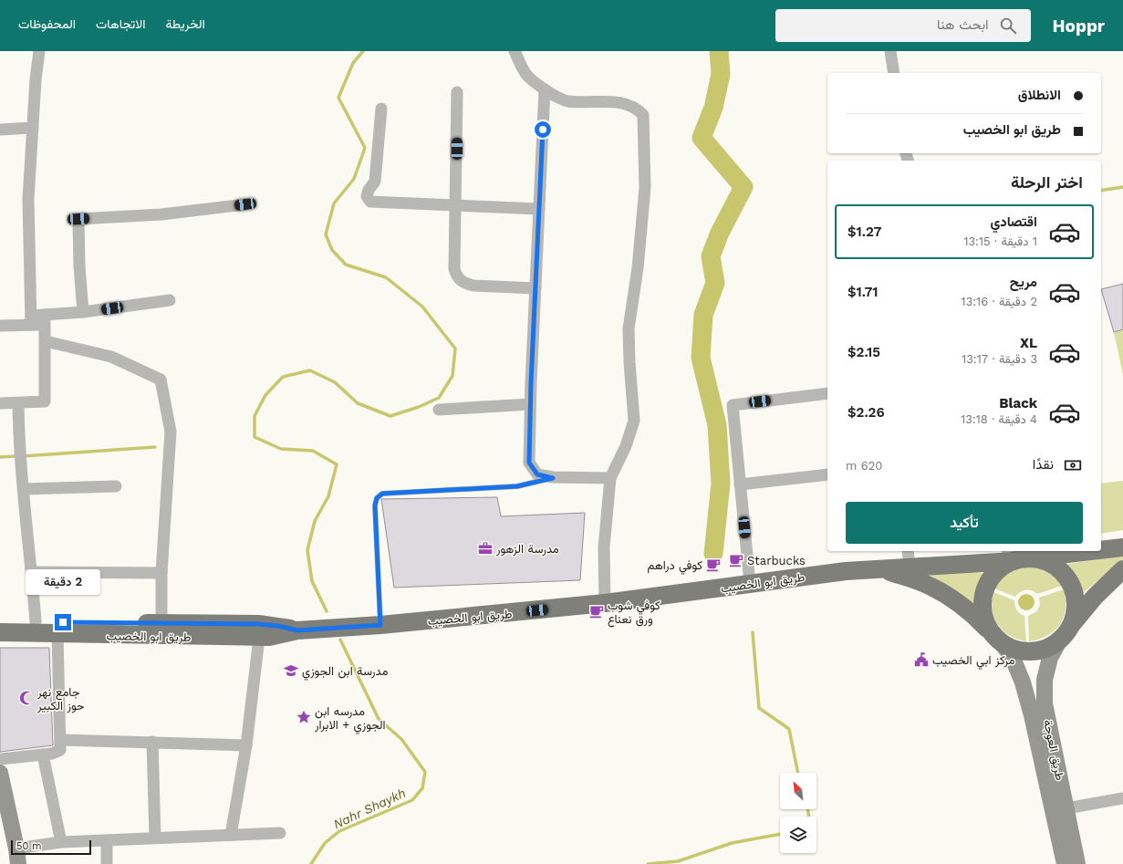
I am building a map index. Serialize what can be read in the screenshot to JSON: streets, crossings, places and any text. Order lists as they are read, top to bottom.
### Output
{
  "streets": {
    "main road": ["طريق ابو الخصيب", "طريق العوجة"]
  },
  "crossings": [
    ["طريق ابو الخصيب", "طريق العوجة"]
  ],
  "water": ["Nahr Shaykh"],
  "places": {
    "office": ["مدرسة الزهور"],
    "cafe": ["Starbucks", "كوفي دراهم", "كوفي شوب ورق نعناع"],
    "public building": ["مركز ابي الخصيب"],
    "school or university": ["مدرسة ابن الجوزي"],
    "mosque": ["جامع نهر حوز الكبير"],
    "place": ["مدرسه ابن الجوزي + الابرار"]
  },
  "scale_bar": "50 m",
  "north": "top left",
  "page": {
    "header": "Hoppr",
    "search": "ابحث هنا",
    "nav": ["الخريطة", "الاتجاهات", "المحفوظات"],
    "banner": ["الانطلاق", "طريق ابو الخصيب"],
    "heading": "اختر الرحلة",
    "list": [
      {
        "name": "اقتصادي",
        "note": "1 دقيقة · 13:15",
        "value": "$1.27"
      },
      {
        "name": "مريح",
        "note": "2 دقيقة · 13:16",
        "value": "$1.71"
      },
      {
        "name": "XL",
        "note": "3 دقيقة · 13:17",
        "value": "$2.15"
      },
      {
        "name": "Black",
        "note": "4 دقيقة · 13:18",
        "value": "$2.26"
      }
    ],
    "pay": ["نقدًا", "620 m"],
    "buttons": "تأكيد",
    "bubble": "2 دقيقة",
    "scale": "50 m"
  }
}
